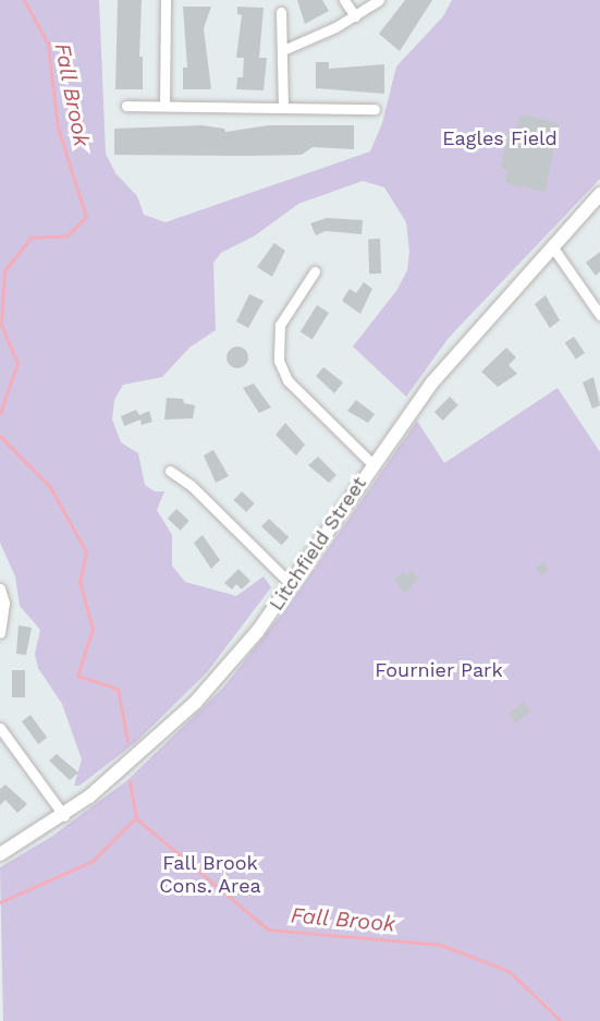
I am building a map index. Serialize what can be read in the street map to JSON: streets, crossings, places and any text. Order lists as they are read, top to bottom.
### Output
{
  "streets": {
    "main road": ["Litchfield Street"]
  },
  "water": ["Fall Brook"],
  "parks": ["Eagles Field", "Fournier Park", "Fall Brook Cons. Area"]
}
